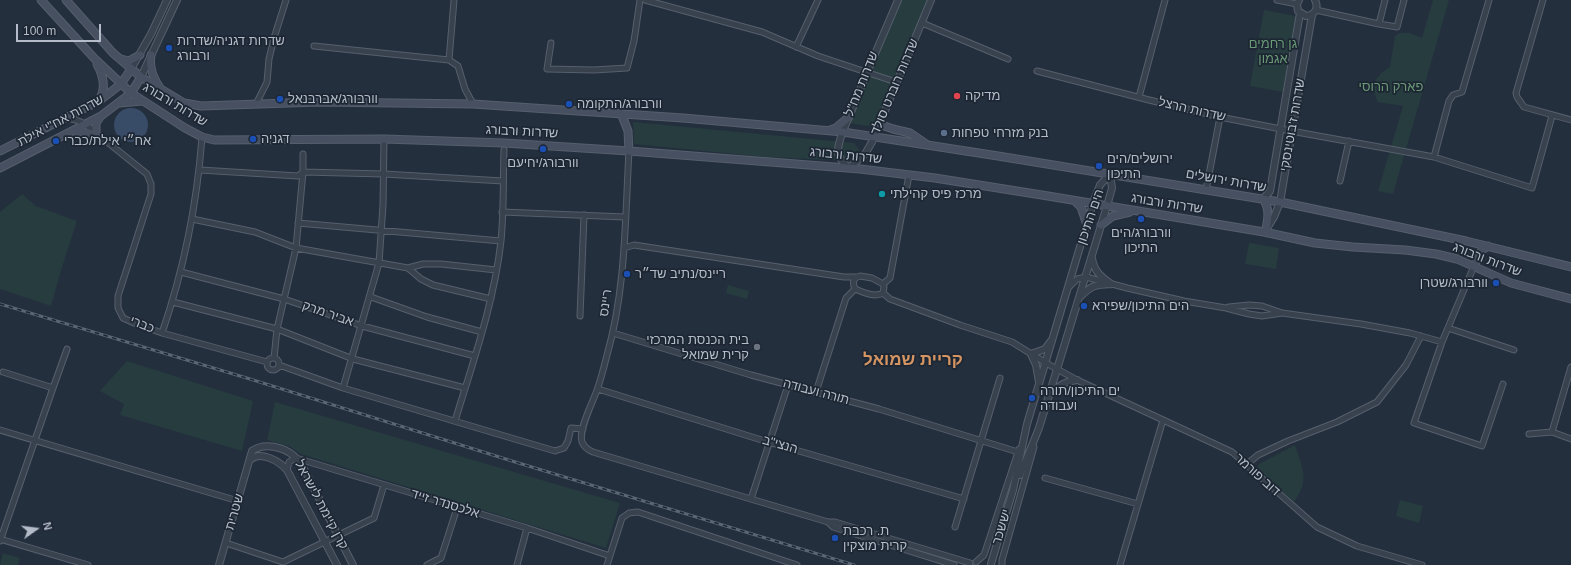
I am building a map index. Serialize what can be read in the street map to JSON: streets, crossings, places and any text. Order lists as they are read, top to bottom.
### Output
{
  "streets": {
    "main road": [
      "שדרות ורבורג",
      "שדרות אח\"י אילת",
      "שדרות ירושלים",
      "ריינס"
    ],
    "street": [
      "שדרות מח\"ל",
      "שדרות רוברט סולד",
      "שדרות הרצל",
      "שדרות ז'בוטינסקי",
      "הים התיכון",
      "אביר מרק",
      "כברי",
      "תורה ועבודה",
      "הנצי\"ב",
      "דוב פורמר",
      "אלכסנדר זייד",
      "קרן קיימת לישראל",
      "שטרית",
      "יששכר"
    ]
  },
  "crossings": [
    ["שדרות מח\"ל", "שדרות רוברט סולד"],
    ["שדרות מח\"ל", "שדרות ורבורג"],
    ["שדרות רוברט סולד", "שדרות ורבורג"],
    ["שדרות רוברט סולד", "שדרות ירושלים"],
    ["שדרות ורבורג", "שדרות אח\"י אילת"],
    ["שדרות ורבורג", "שדרות ז'בוטינסקי"],
    ["שדרות ורבורג", "שדרות ירושלים"],
    ["שדרות ורבורג", "הים התיכון"],
    ["שדרות ורבורג", "ריינס"],
    ["שדרות ורבורג", "כברי"],
    ["שדרות הרצל", "שדרות ז'בוטינסקי"],
    ["שדרות אח\"י אילת", "כברי"],
    ["שדרות ז'בוטינסקי", "שדרות ירושלים"],
    ["שדרות ירושלים", "הים התיכון"],
    ["הים התיכון", "דוב פורמר"],
    ["הים התיכון", "יששכר"],
    ["ריינס", "תורה ועבודה"],
    ["ריינס", "הנצי\"ב"],
    ["אביר מרק", "כברי"],
    ["אלכסנדר זייד", "קרן קיימת לישראל"],
    ["קרן קיימת לישראל", "שטרית"]
  ],
  "districts": ["קריית שמואל"],
  "parks": ["גן רחמים אגמון", "פארק הרוסי"],
  "places": [
    "שדרות דגניה/שדרות ורבורג",
    "מדיקה",
    "וורבורג/אברבנאל",
    "וורבורג/התקומה",
    "בנק מזרחי טפחות",
    "דגניה",
    "אח״י אילת/כברי",
    "וורבורג/יחיעם",
    "ירושלים/הים התיכון",
    "מרכז פיס קהילתי",
    "וורבורג/הים התיכון",
    "ריינס/נתיב שד״ר",
    "וורבורג/שטרן",
    "הים התיכון/שפירא",
    "בית הכנסת המרכזי קרית שמואל",
    "ים התיכון/תורה ועבודה",
    "ת. רכבת קרית מוצקין"
  ],
  "scale_bar": "100 m",
  "north": "right"
}
